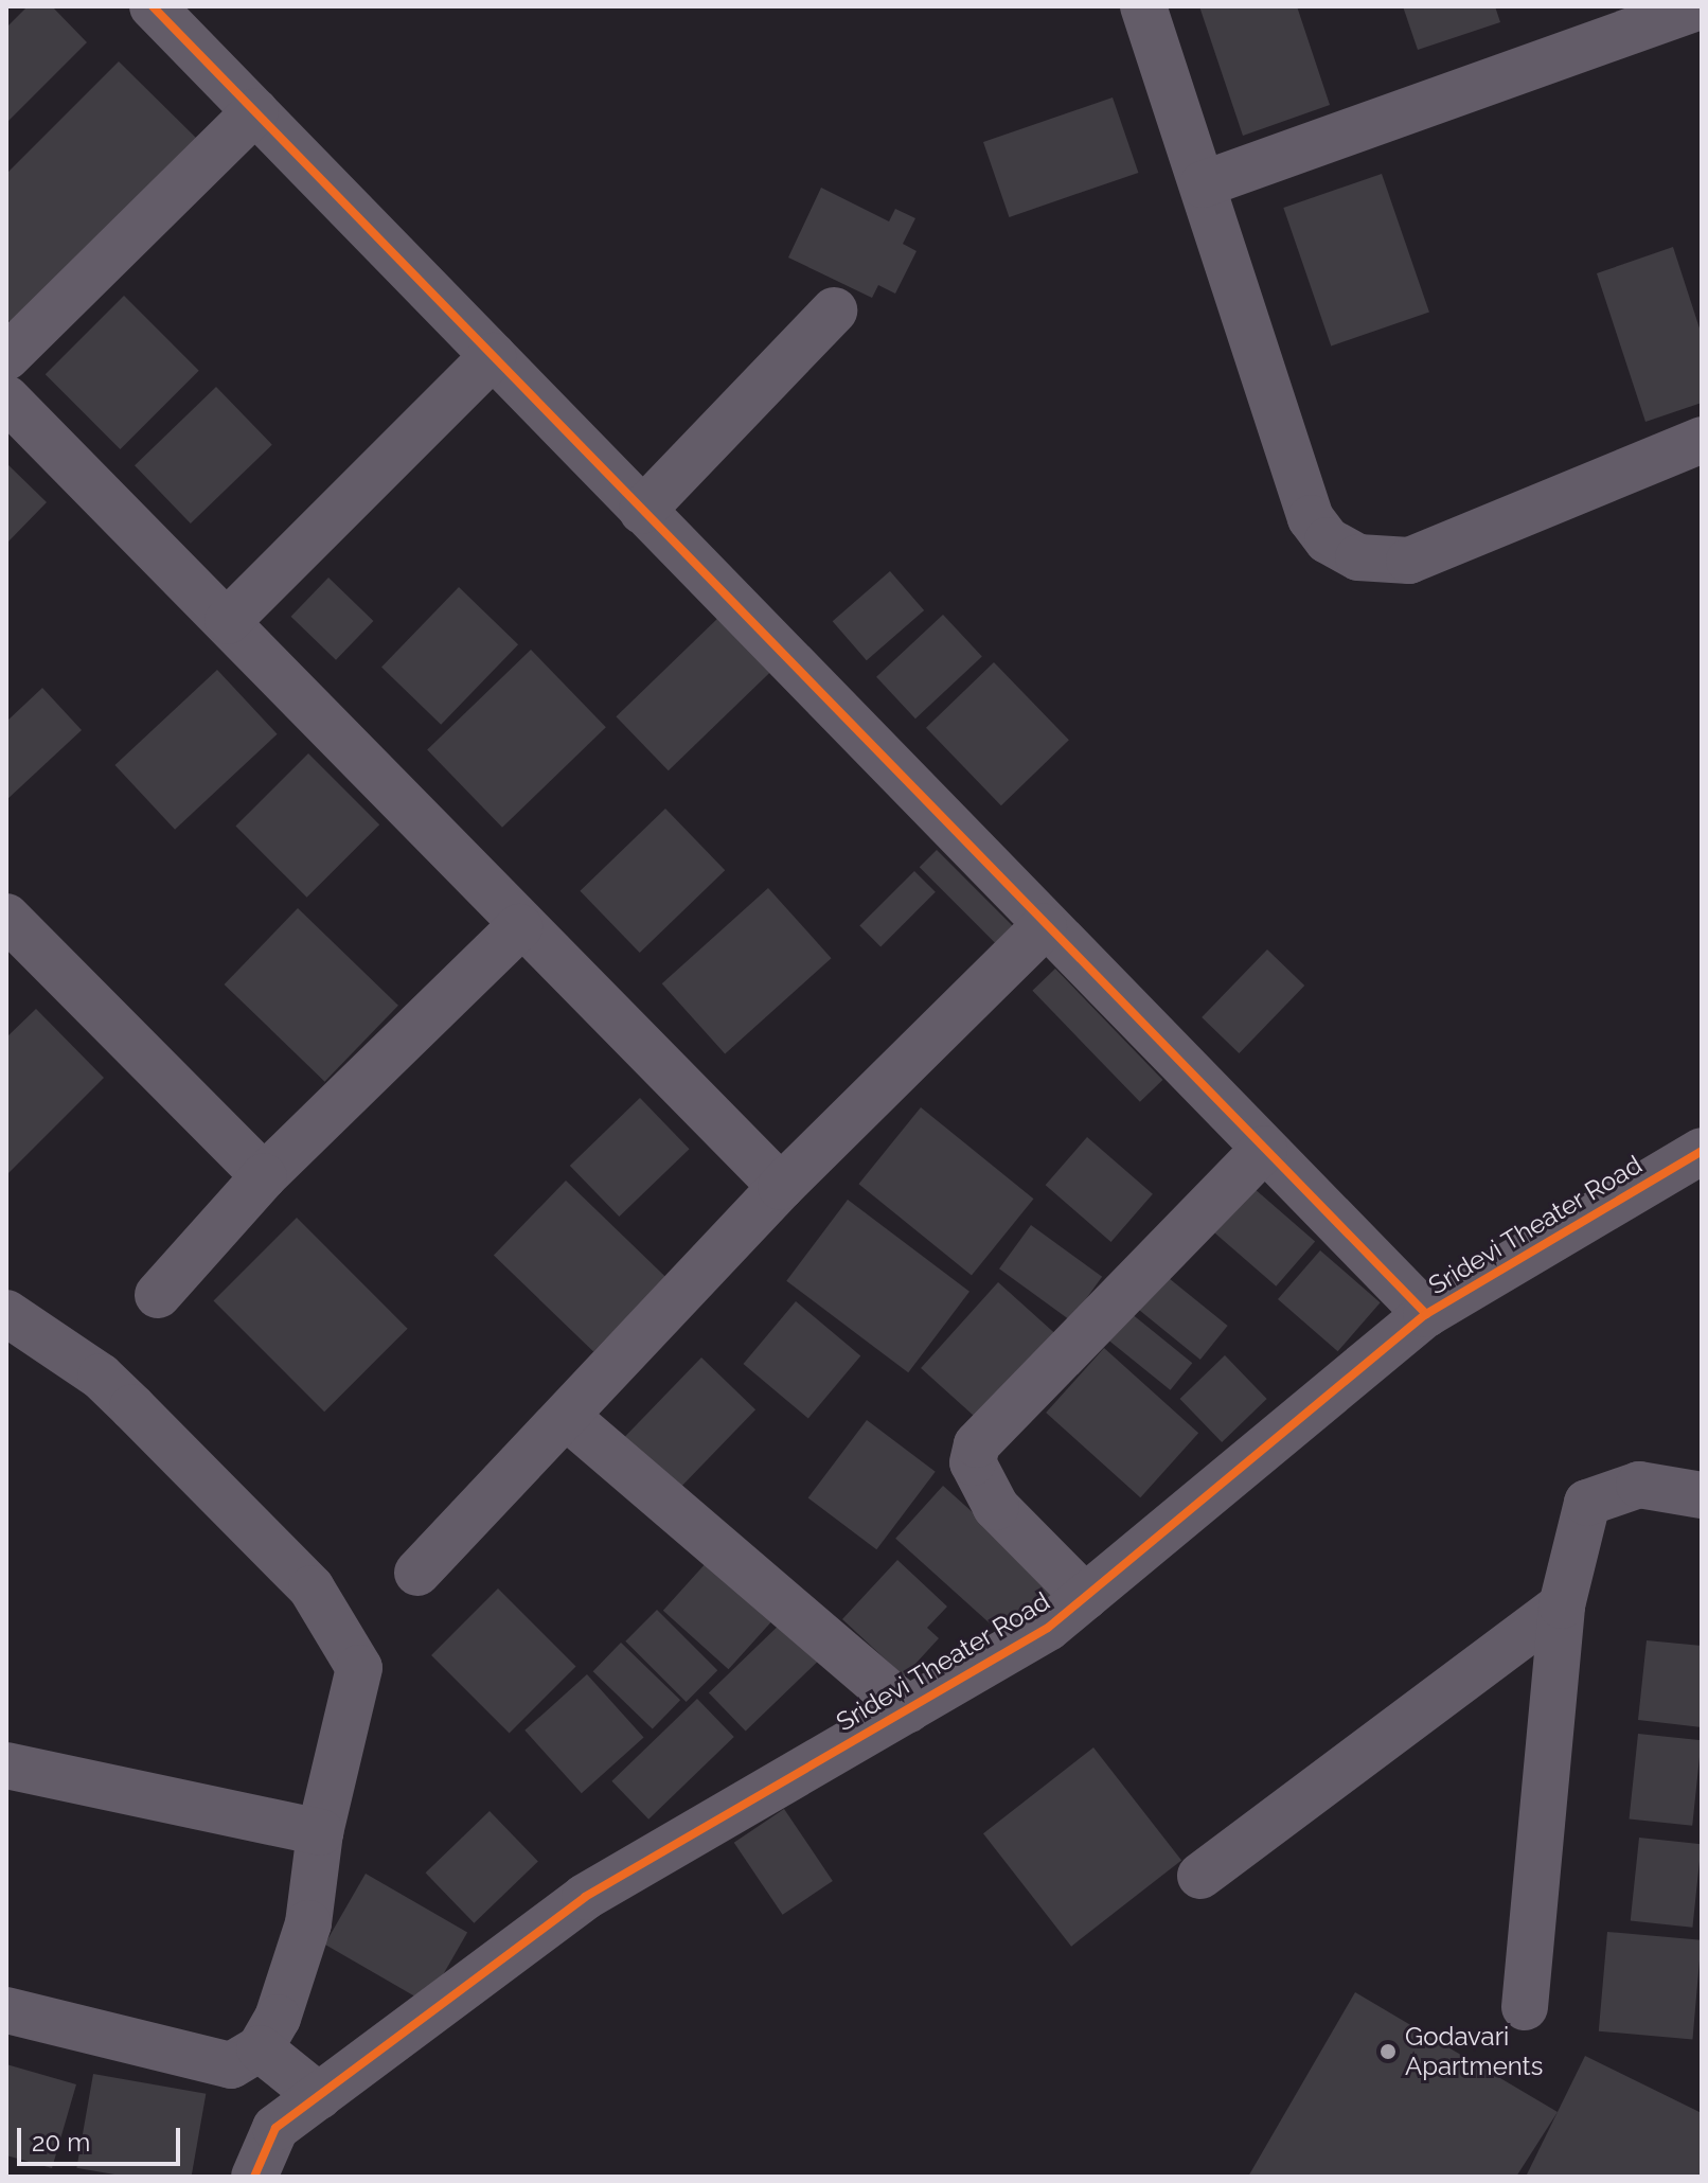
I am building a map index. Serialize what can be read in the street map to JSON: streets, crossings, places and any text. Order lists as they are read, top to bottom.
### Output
{
  "streets": {
    "street": ["Sridevi Theater Road"]
  },
  "places": ["Godavari Apartments"],
  "scale_bar": "20 m"
}
